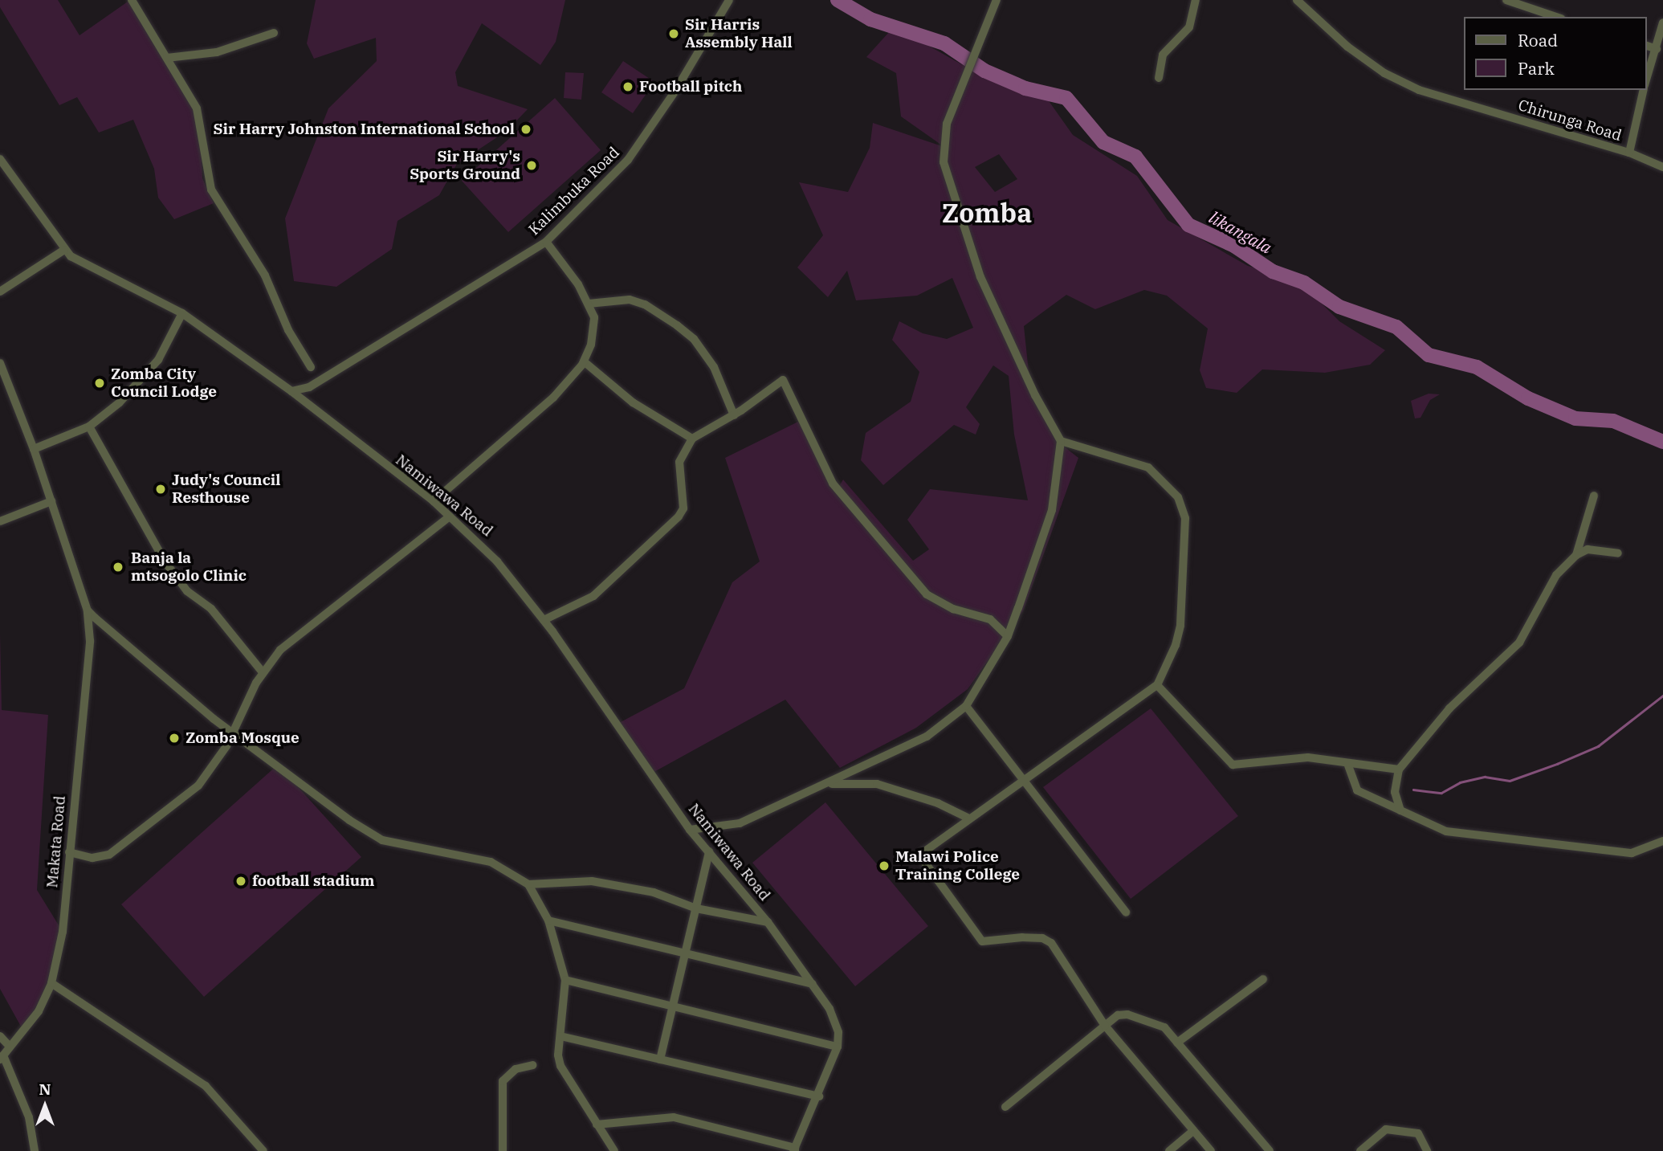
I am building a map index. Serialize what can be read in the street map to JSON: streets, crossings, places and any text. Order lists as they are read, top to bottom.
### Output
{
  "streets": {
    "street": [
      "Chirunga Road",
      "Kalimbuka Road",
      "Namiwawa Road",
      "Makata Road"
    ]
  },
  "crossings": [
    ["Kalimbuka Road", "Namiwawa Road"]
  ],
  "districts": ["Zomba"],
  "water": ["likangala"],
  "places": [
    "Sir Harris Assembly Hall",
    "Football pitch",
    "Sir Harry Johnston International School",
    "Sir Harry's Sports Ground",
    "Zomba City Council Lodge",
    "Judy's Council Resthouse",
    "Banja la mtsogolo Clinic",
    "Zomba Mosque",
    "Malawi Police Training College",
    "football stadium"
  ],
  "legend": ["Road", "Park"],
  "north": "top"
}
